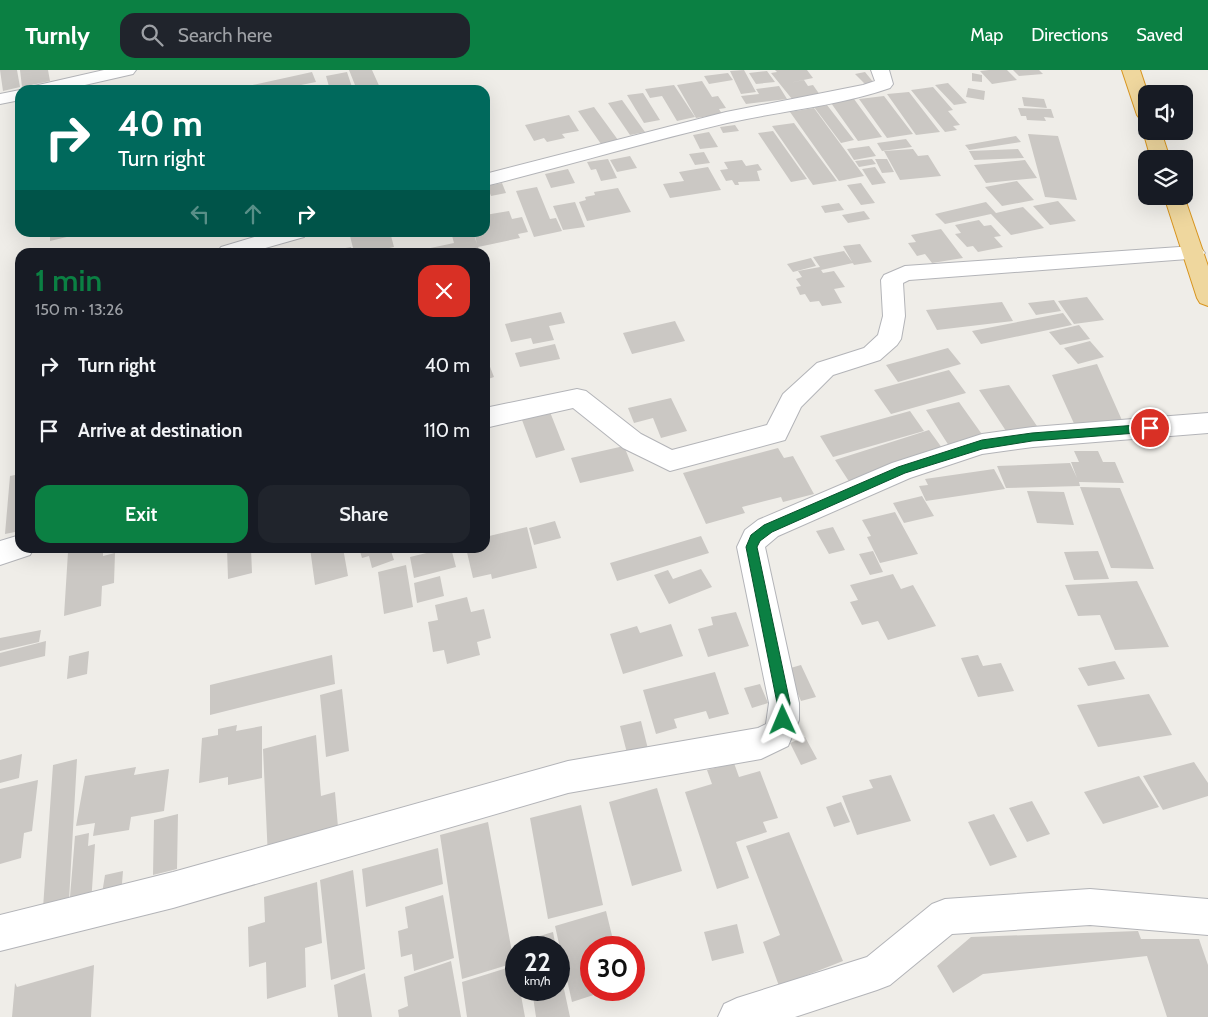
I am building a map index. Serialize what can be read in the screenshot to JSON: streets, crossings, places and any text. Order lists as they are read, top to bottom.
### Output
{
  "page": {
    "header": "Turnly",
    "search": "Search here",
    "nav": ["Map", "Directions", "Saved"],
    "turn": ["40 m", "Turn right"],
    "heading": ["1 min", "150 m · 13:26"],
    "list": [
      {
        "name": "Turn right",
        "value": "40 m"
      },
      {
        "name": "Arrive at destination",
        "value": "110 m"
      }
    ],
    "buttons": ["Exit", "Share"],
    "speed": "22 km/h",
    "limit": "30"
  }
}
